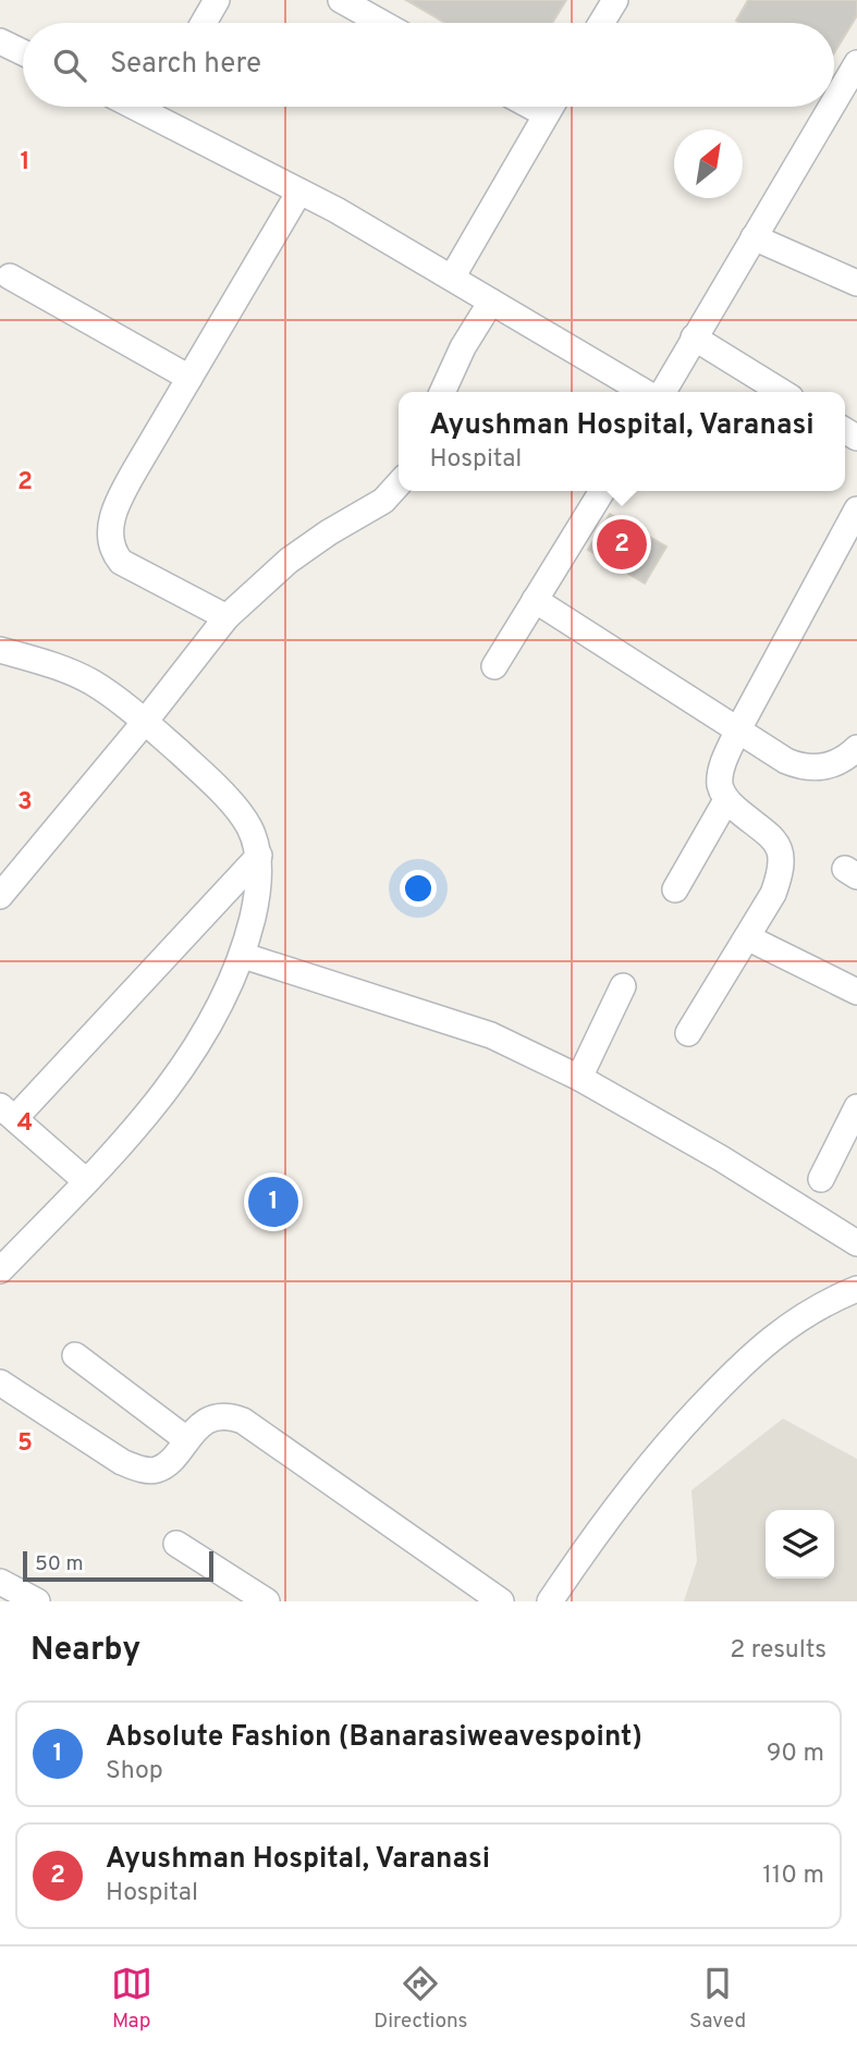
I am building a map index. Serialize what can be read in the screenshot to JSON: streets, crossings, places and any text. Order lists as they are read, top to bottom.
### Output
{
  "scale_bar": "50 m",
  "north": "top right",
  "page": {
    "search": "Search here",
    "popup": ["Ayushman Hospital, Varanasi", "Hospital"],
    "pins": ["2", "1"],
    "scale": "50 m",
    "heading": ["Nearby", "2 results"],
    "list": [
      {
        "mark": "1",
        "name": "Absolute Fashion (Banarasiweavespoint)",
        "note": "Shop",
        "value": "90 m"
      },
      {
        "mark": "2",
        "name": "Ayushman Hospital, Varanasi",
        "note": "Hospital",
        "value": "110 m"
      }
    ],
    "nav": ["Map", "Directions", "Saved"]
  },
  "grid": {
    "rows": [
      "1",
      "2",
      "3",
      "4",
      "5"
    ]
  }
}
